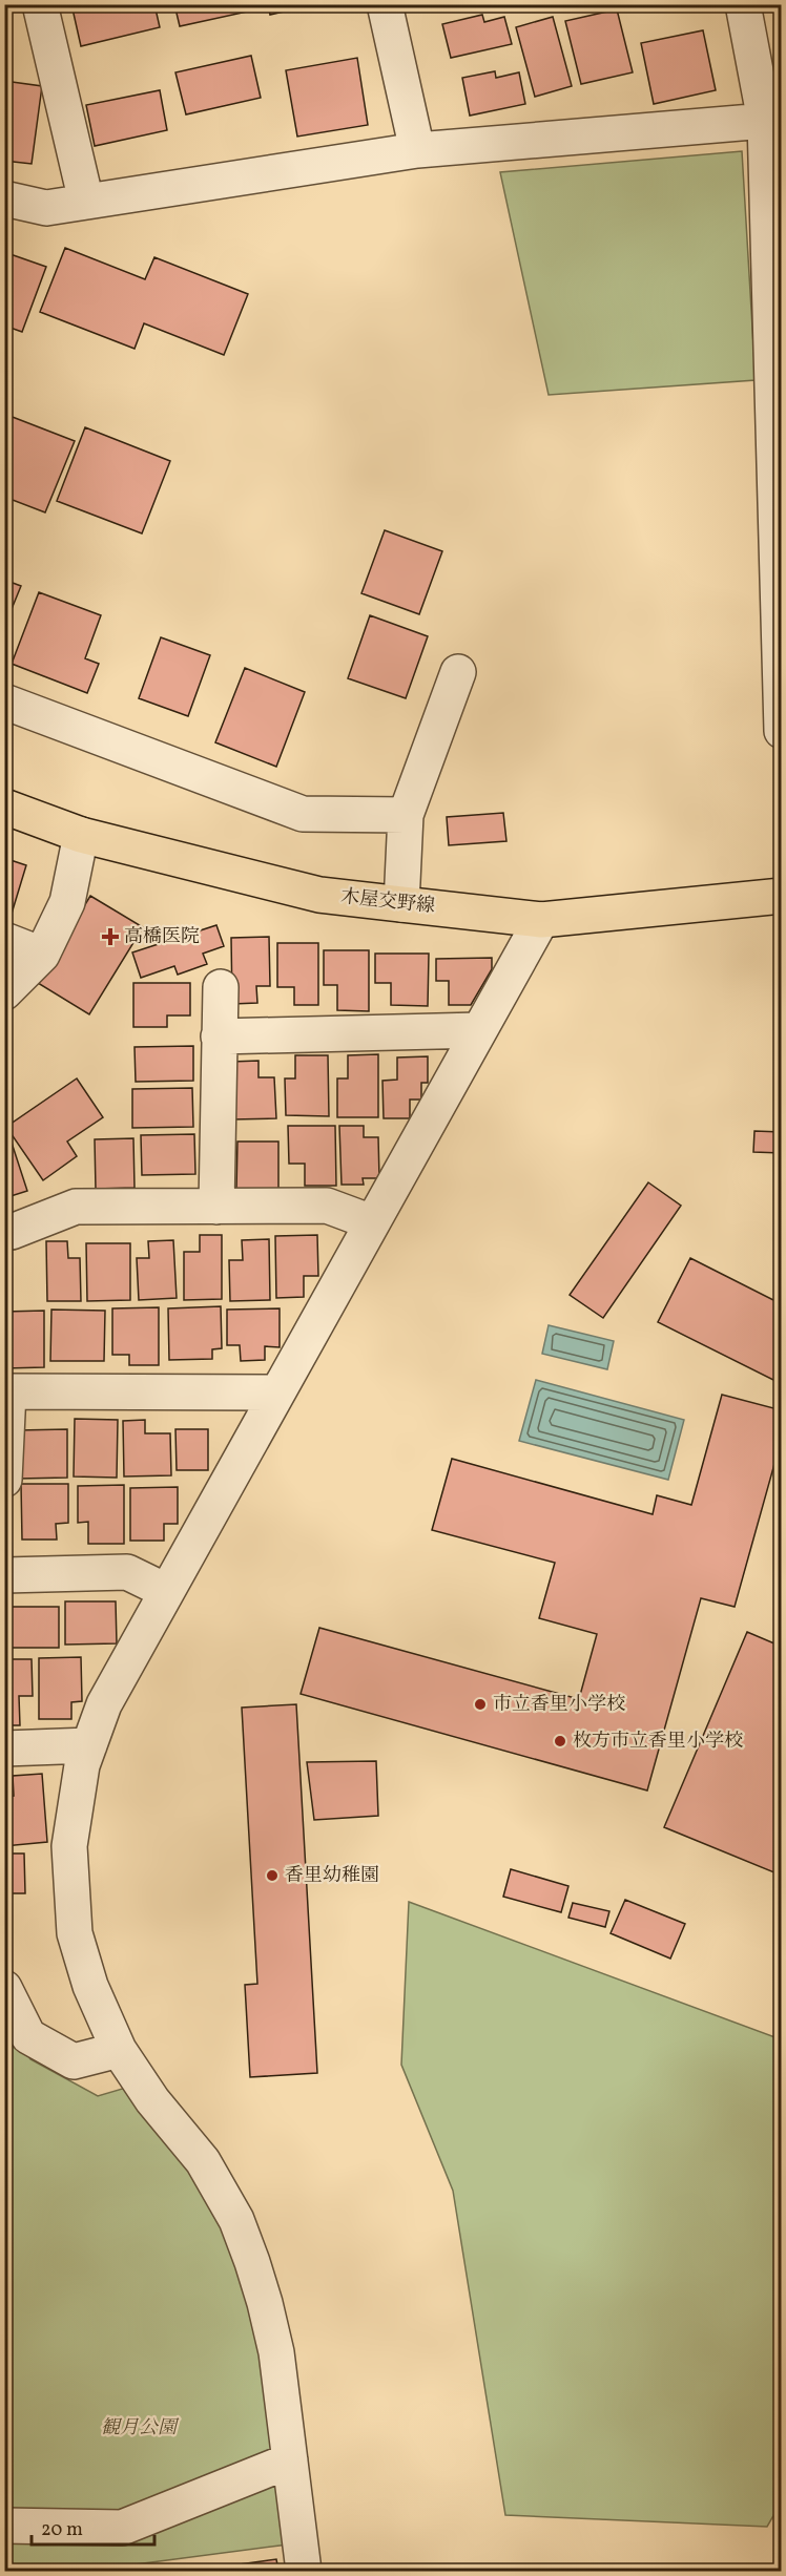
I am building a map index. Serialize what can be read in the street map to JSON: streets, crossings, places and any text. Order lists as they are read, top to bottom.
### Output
{
  "streets": {
    "main road": ["木屋交野線"]
  },
  "parks": ["観月公園"],
  "places": {
    "health": ["高橋医院"],
    "other": ["市立香里小学校", "枚方市立香里小学校", "香里幼稚園"]
  },
  "scale_bar": "20 m"
}
